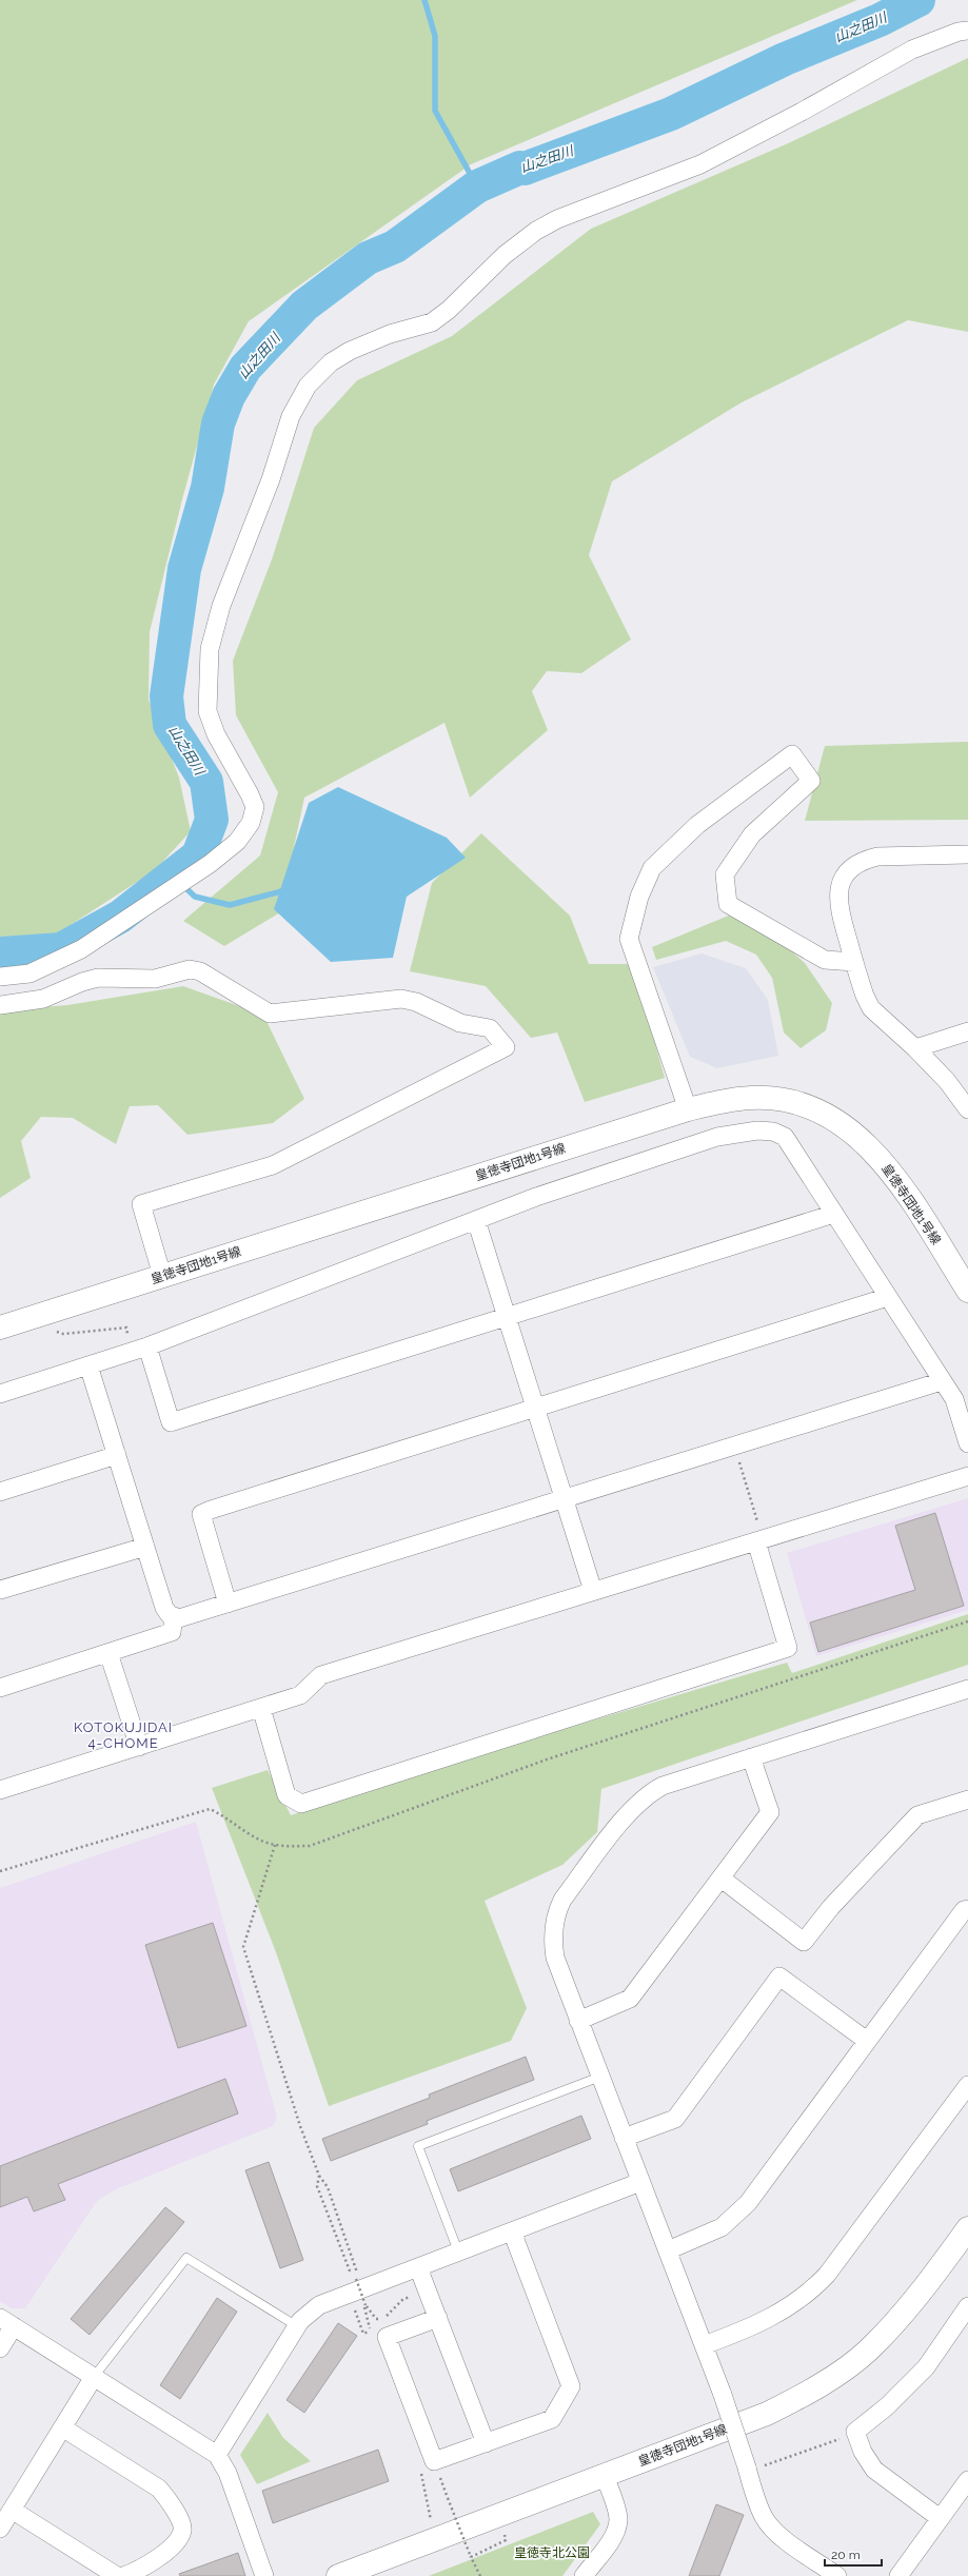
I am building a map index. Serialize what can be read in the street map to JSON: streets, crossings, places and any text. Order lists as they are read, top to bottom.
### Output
{
  "streets": {
    "street": ["皇徳寺団地1号線"]
  },
  "districts": ["KOTOKUJIDAI 4-CHOME"],
  "water": ["山之田川"],
  "parks": ["皇徳寺北公園"],
  "scale_bar": "20 m"
}
